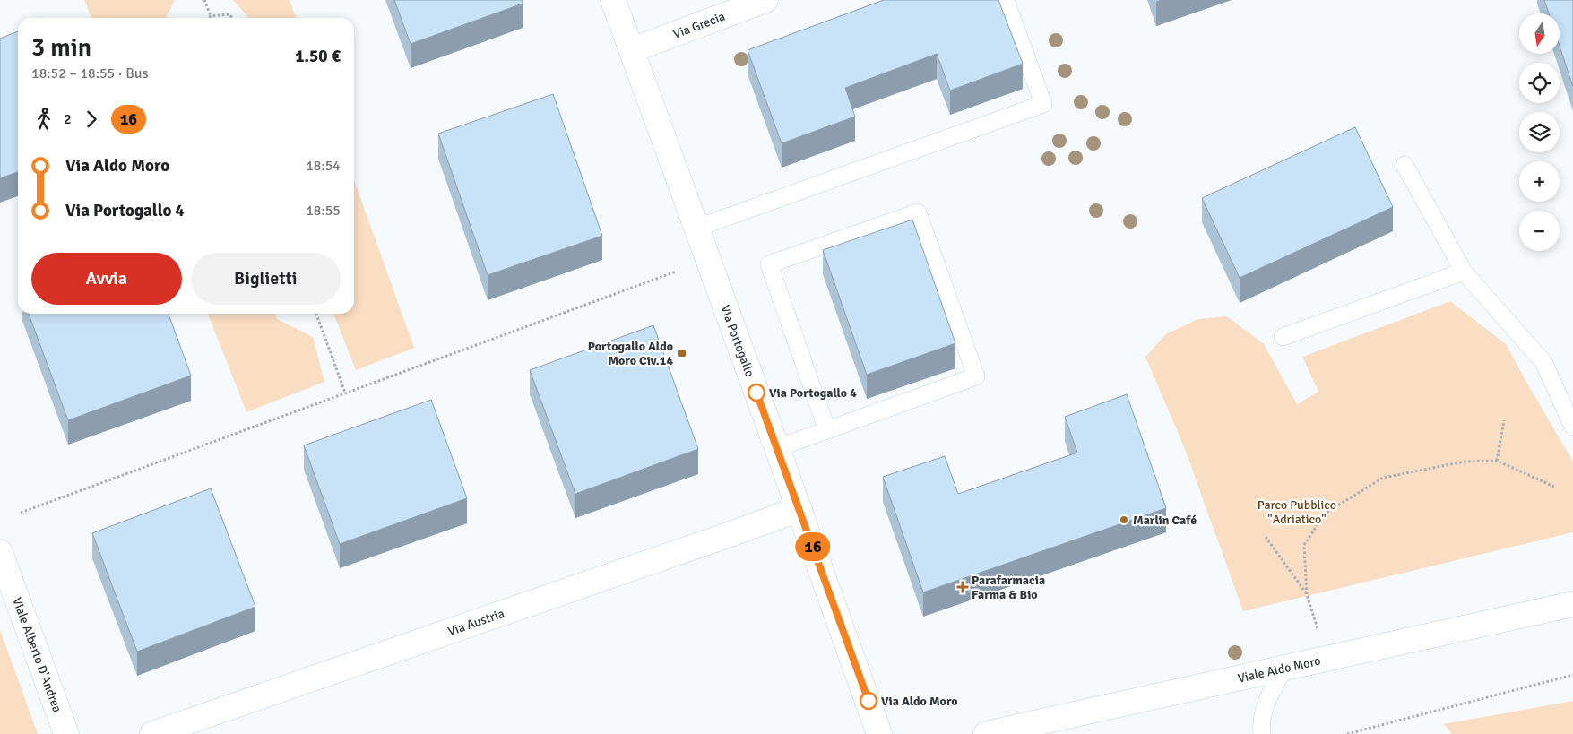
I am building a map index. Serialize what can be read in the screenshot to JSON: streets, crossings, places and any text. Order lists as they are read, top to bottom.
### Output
{
  "streets": {
    "street": [
      "Via Grecia",
      "Via Portogallo",
      "Via Austria",
      "Viale Alberto D'Andrea",
      "Viale Aldo Moro"
    ]
  },
  "crossings": [
    ["Via Grecia", "Via Portogallo"],
    ["Via Portogallo", "Via Austria"]
  ],
  "parks": ["Parco Pubblico \"Adriatico\""],
  "places": {
    "transit": ["Portogallo Aldo Moro Civ.14"],
    "other": ["Via Portogallo 4", "Marlin Café", "Via Aldo Moro"],
    "health": ["Parafarmacia Farma & Bio"]
  },
  "lines": ["bus line 16"],
  "north": "bottom",
  "page": {
    "on_map": "16",
    "map_buttons": ["+", "−"],
    "heading": ["3 min", "18:52 – 18:55 · Bus", "1.50 €"],
    "legs": ["2", "16"],
    "list": [
      {
        "name": "Via Aldo Moro",
        "value": "18:54"
      },
      {
        "name": "Via Portogallo 4",
        "value": "18:55"
      }
    ],
    "buttons": ["Avvia", "Biglietti"]
  }
}
